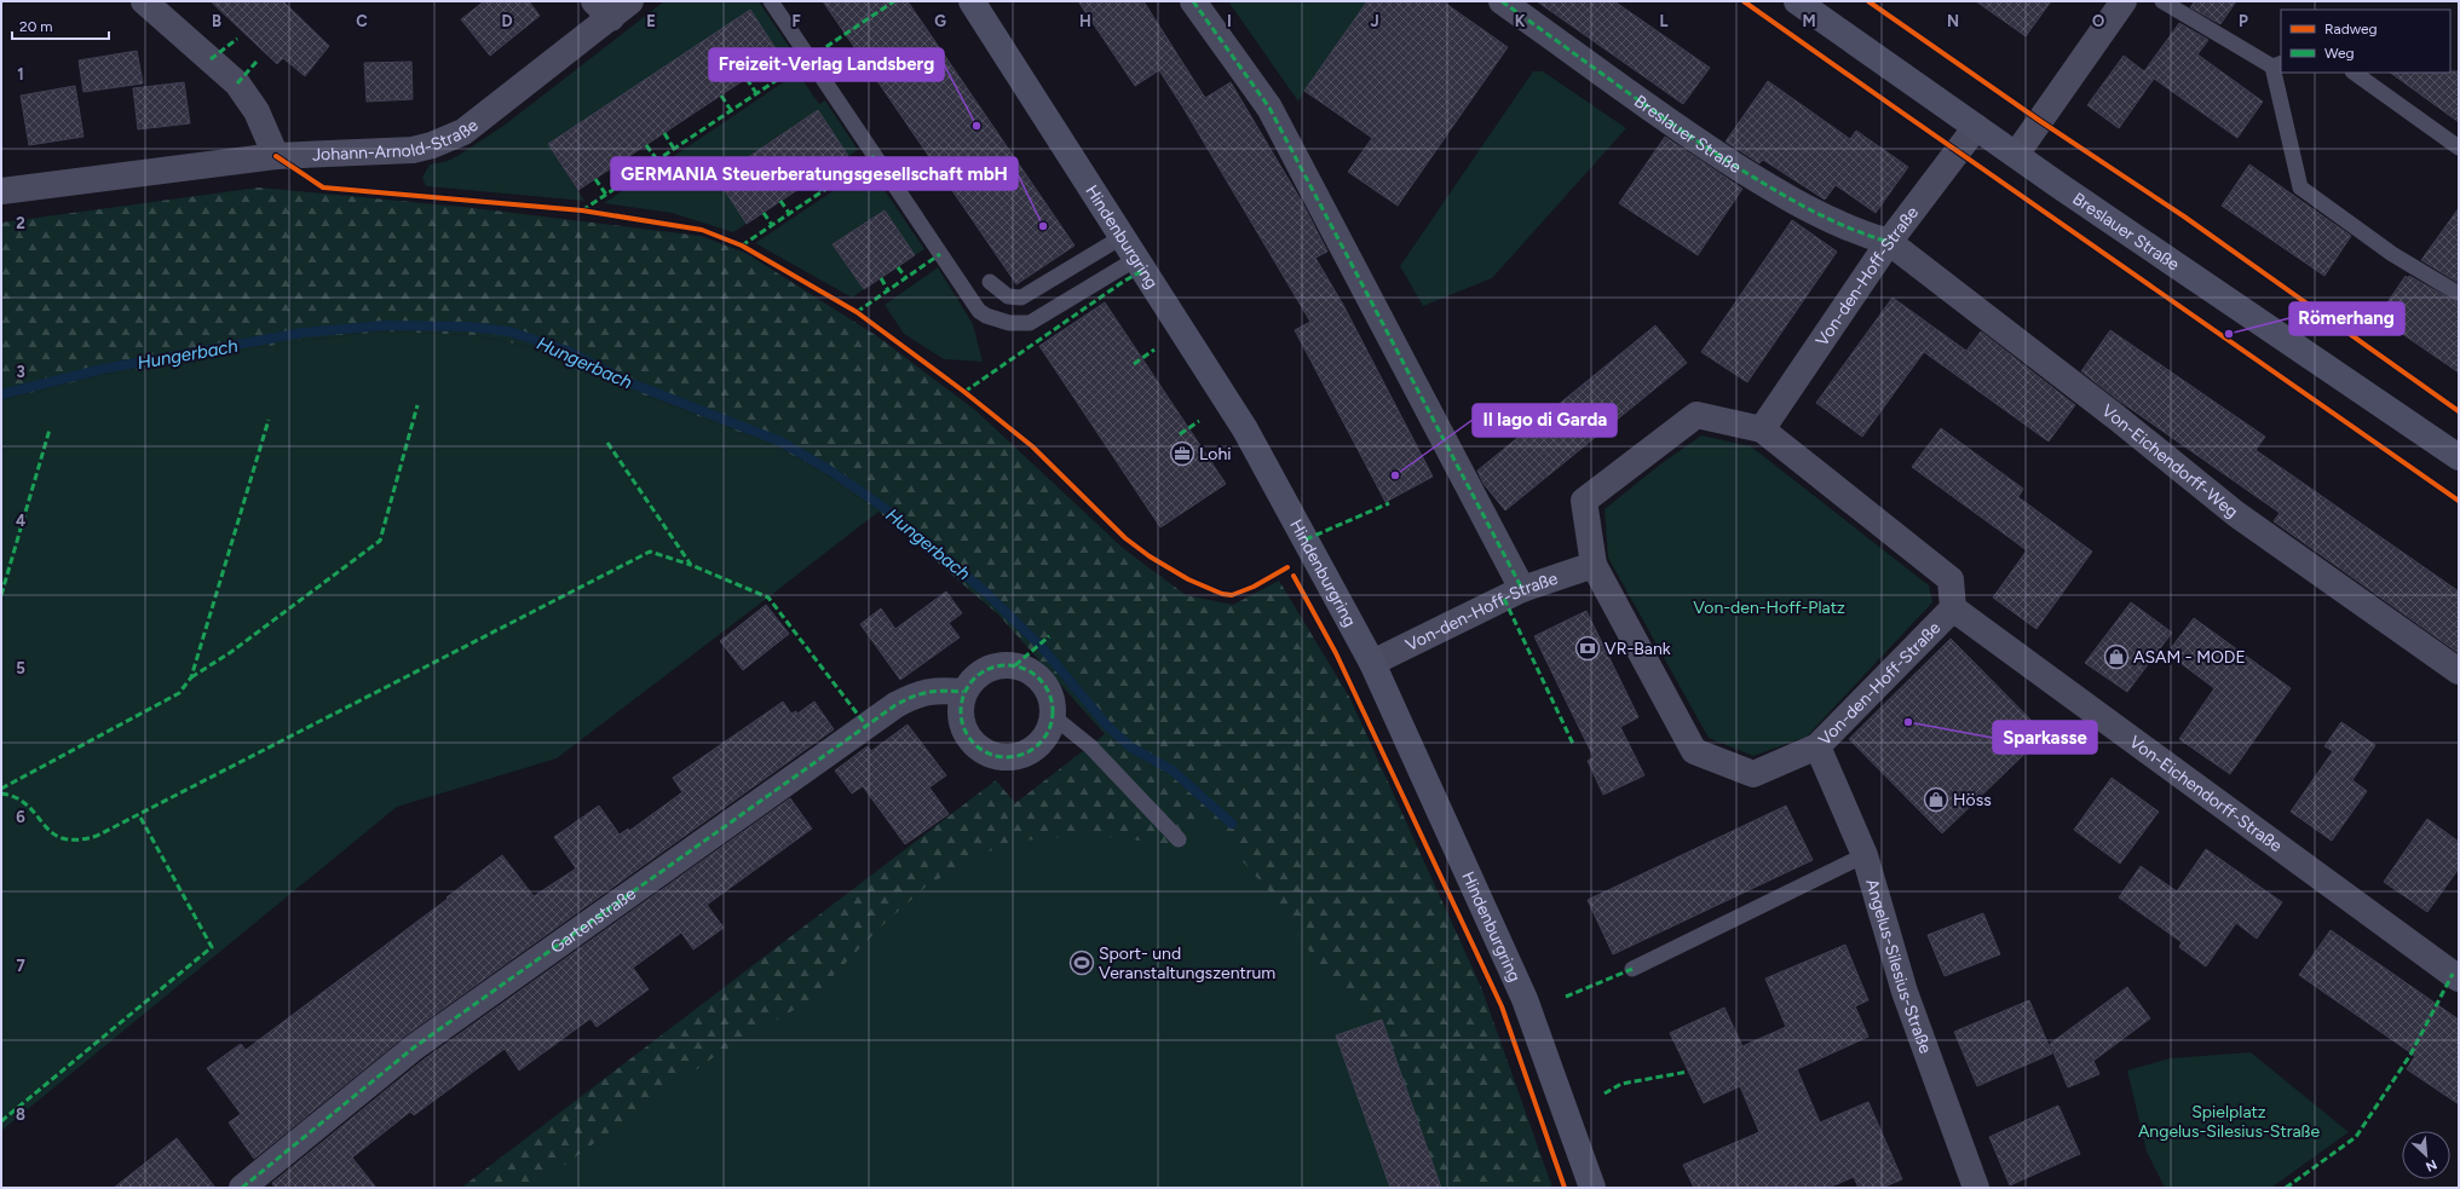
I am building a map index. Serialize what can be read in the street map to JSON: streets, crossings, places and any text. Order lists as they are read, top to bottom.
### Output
{
  "streets": {
    "main road": ["Breslauer Straße", "Hindenburgring"],
    "street": [
      "Johann-Arnold-Straße",
      "Von-den-Hoff-Straße",
      "Von-Eichendorff-Weg",
      "Von-Eichendorff-Straße",
      "Gartenstraße",
      "Angelus-Silesius-Straße"
    ]
  },
  "crossings": [
    ["Breslauer Straße", "Von-den-Hoff-Straße"],
    ["Breslauer Straße", "Von-Eichendorff-Weg"],
    ["Hindenburgring", "Von-den-Hoff-Straße"],
    ["Von-den-Hoff-Straße", "Von-Eichendorff-Weg"],
    ["Von-den-Hoff-Straße", "Von-Eichendorff-Straße"],
    ["Von-den-Hoff-Straße", "Angelus-Silesius-Straße"]
  ],
  "water": ["Hungerbach"],
  "parks": ["Von-den-Hoff-Platz", "Spielplatz Angelus-Silesius-Straße"],
  "places": {
    "other": [
      "Freizeit-Verlag Landsberg",
      "GERMANIA Steuerberatungsgesellschaft mbH",
      "Römerhang",
      "Il lago di Garda",
      "Sparkasse"
    ],
    "office": ["Lohi"],
    "bank": ["VR-Bank"],
    "shop": ["ASAM - MODE", "Höss"],
    "sports": ["Sport- und Veranstaltungszentrum"]
  },
  "legend": ["Radweg", "Weg"],
  "scale_bar": "20 m",
  "north": "bottom right",
  "grid": {
    "columns": [
      "B",
      "C",
      "D",
      "E",
      "F",
      "G",
      "H",
      "I",
      "J",
      "K",
      "L",
      "M",
      "N",
      "O",
      "P"
    ],
    "rows": [
      "1",
      "2",
      "3",
      "4",
      "5",
      "6",
      "7",
      "8"
    ]
  }
}
